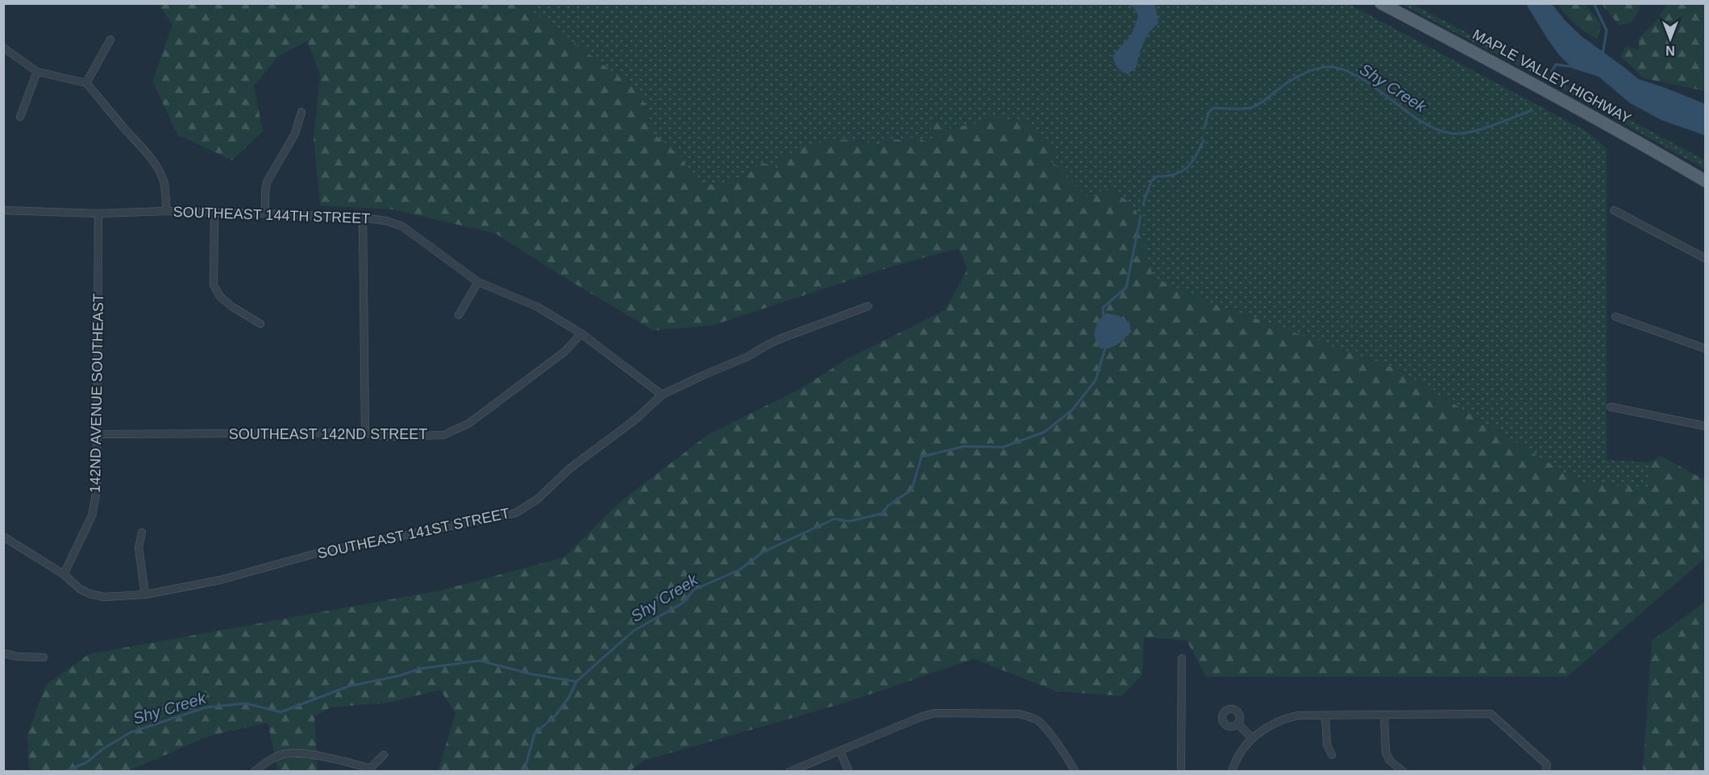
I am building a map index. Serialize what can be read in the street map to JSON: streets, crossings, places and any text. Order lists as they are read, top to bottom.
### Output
{
  "streets": {
    "main road": ["MAPLE VALLEY HIGHWAY"],
    "street": [
      "SOUTHEAST 144TH STREET",
      "142ND AVENUE SOUTHEAST",
      "SOUTHEAST 142ND STREET",
      "SOUTHEAST 141ST STREET"
    ]
  },
  "crossings": [
    ["SOUTHEAST 144TH STREET", "142ND AVENUE SOUTHEAST"],
    ["SOUTHEAST 144TH STREET", "SOUTHEAST 142ND STREET"],
    ["SOUTHEAST 144TH STREET", "SOUTHEAST 141ST STREET"],
    ["142ND AVENUE SOUTHEAST", "SOUTHEAST 142ND STREET"],
    ["142ND AVENUE SOUTHEAST", "SOUTHEAST 141ST STREET"]
  ],
  "water": ["Shy Creek"],
  "north": "bottom"
}
